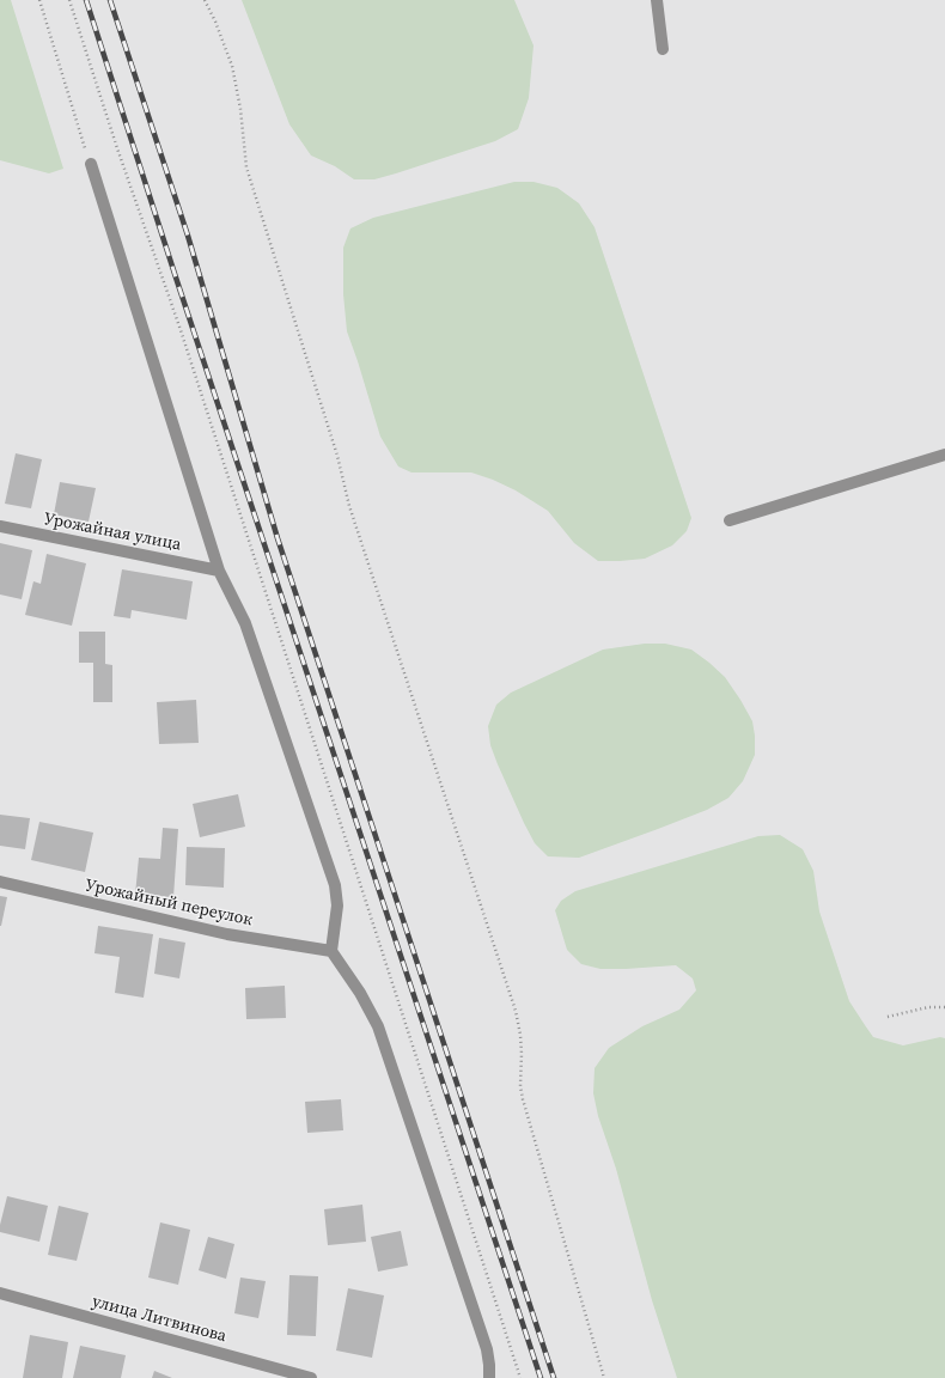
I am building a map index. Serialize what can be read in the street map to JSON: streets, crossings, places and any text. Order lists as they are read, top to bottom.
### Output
{
  "streets": {
    "street": ["Урожайная улица", "Урожайный переулок", "улица Литвинова"]
  }
}
